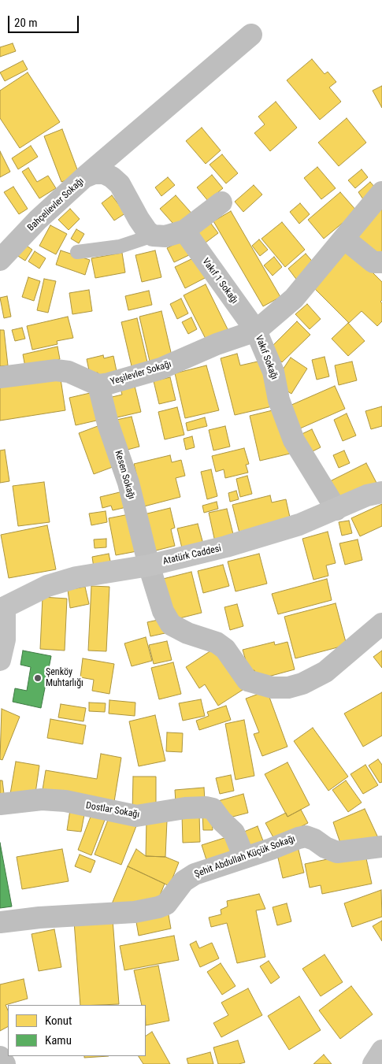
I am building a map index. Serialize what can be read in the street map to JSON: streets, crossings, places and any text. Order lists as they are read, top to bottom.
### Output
{
  "streets": {
    "street": [
      "Bahçelievler Sokağı",
      "Vakıf 1 Sokağı",
      "Vakıf Sokağı",
      "Yeşilevler Sokağı",
      "Kesen Sokağı",
      "Atatürk Caddesi",
      "Dostlar Sokağı",
      "Şehit Abdullah Küçük Sokağı"
    ]
  },
  "crossings": [
    ["Vakıf 1 Sokağı", "Vakıf Sokağı"],
    ["Vakıf 1 Sokağı", "Yeşilevler Sokağı"],
    ["Vakıf Sokağı", "Yeşilevler Sokağı"],
    ["Vakıf Sokağı", "Atatürk Caddesi"],
    ["Yeşilevler Sokağı", "Kesen Sokağı"],
    ["Kesen Sokağı", "Atatürk Caddesi"],
    ["Dostlar Sokağı", "Şehit Abdullah Küçük Sokağı"]
  ],
  "places": ["Şenköy Muhtarlığı"],
  "legend": ["Konut", "Kamu"],
  "scale_bar": "20 m"
}
